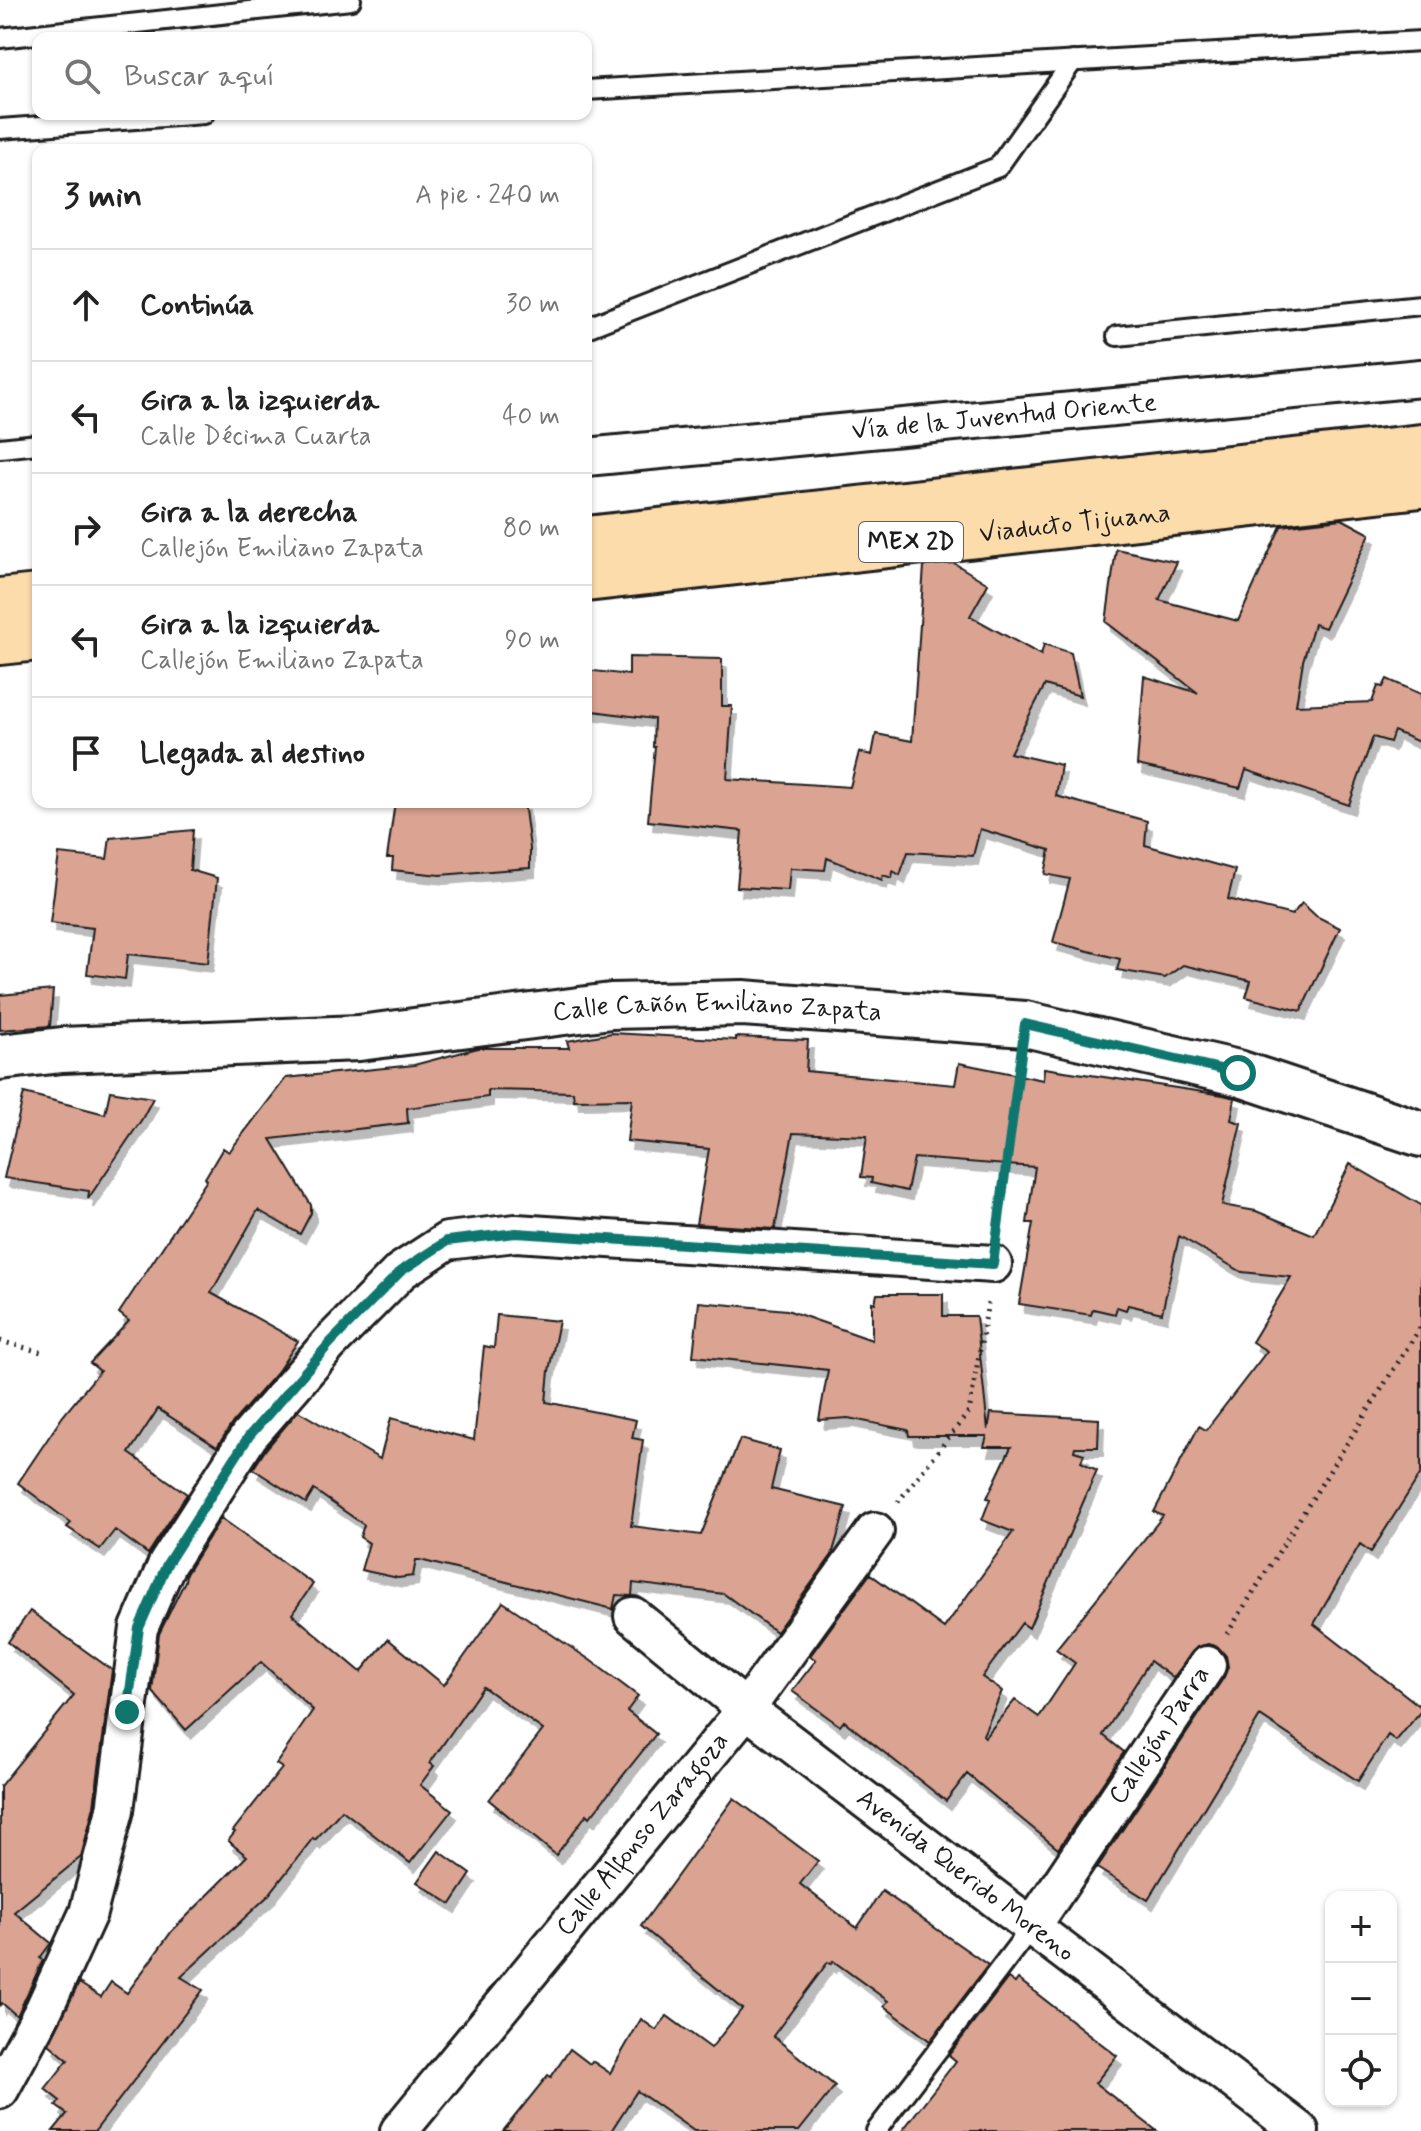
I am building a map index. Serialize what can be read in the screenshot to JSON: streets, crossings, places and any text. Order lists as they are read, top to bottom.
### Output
{
  "streets": {
    "highway": ["Viaducto Tijuana", "MEX 2D"],
    "street": [
      "Vía de la Juventud Oriente",
      "Calle Cañón Emiliano Zapata",
      "Callejón Parra",
      "Calle Alfonso Zaragoza",
      "Avenida Querido Moreno"
    ]
  },
  "crossings": [
    ["Callejón Parra", "Avenida Querido Moreno"],
    ["Calle Alfonso Zaragoza", "Avenida Querido Moreno"]
  ],
  "page": {
    "search": "Buscar aquí",
    "heading": ["3 min", "A pie · 240 m"],
    "list": [
      ["Continúa", "30 m"],
      ["Gira a la izquierda", "Calle Décima Cuarta", "40 m"],
      ["Gira a la derecha", "Callejón Emiliano Zapata", "80 m"],
      ["Gira a la izquierda", "Callejón Emiliano Zapata", "90 m"],
      "Llegada al destino"
    ],
    "map_buttons": ["+", "−"]
  }
}
